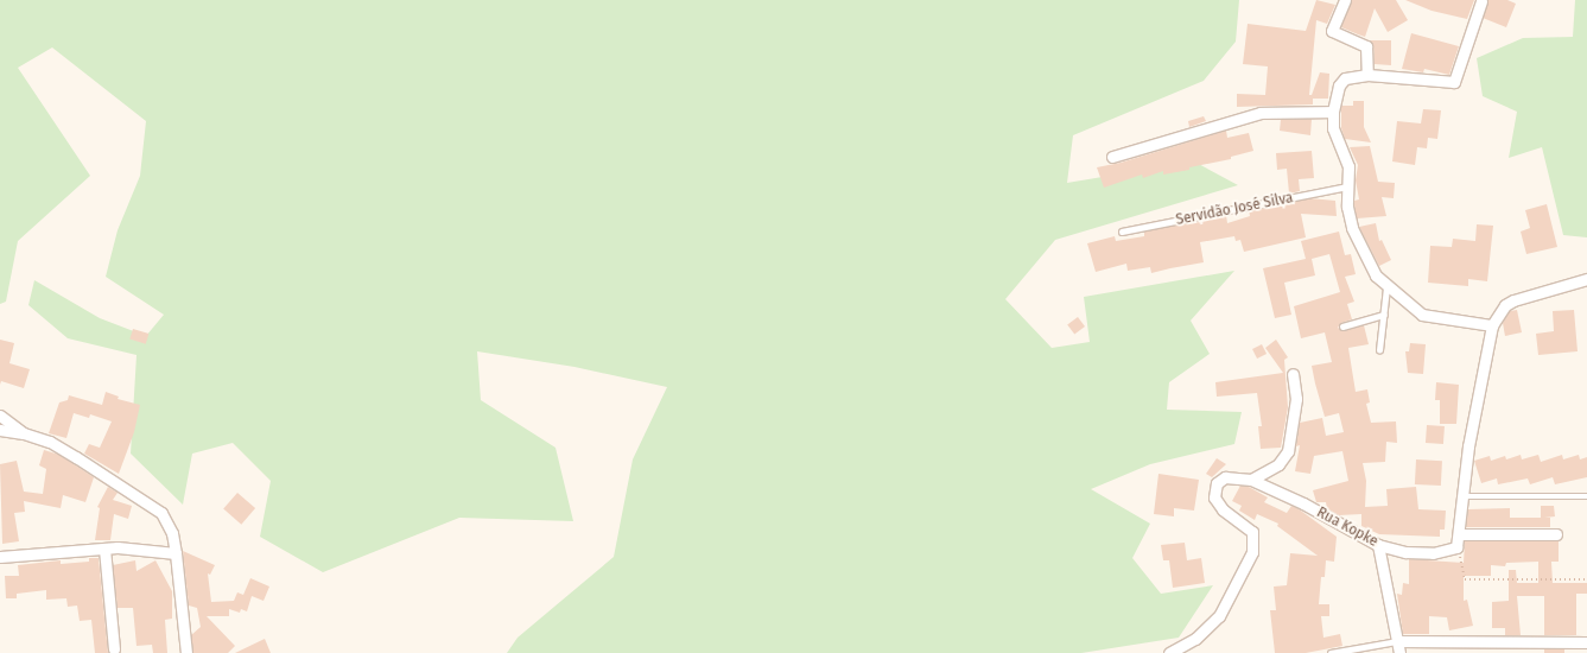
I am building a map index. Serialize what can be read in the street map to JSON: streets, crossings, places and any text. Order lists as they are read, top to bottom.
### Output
{
  "streets": {
    "street": ["Rua Kopke"],
    "lane": ["Servidão José Silva"]
  }
}
